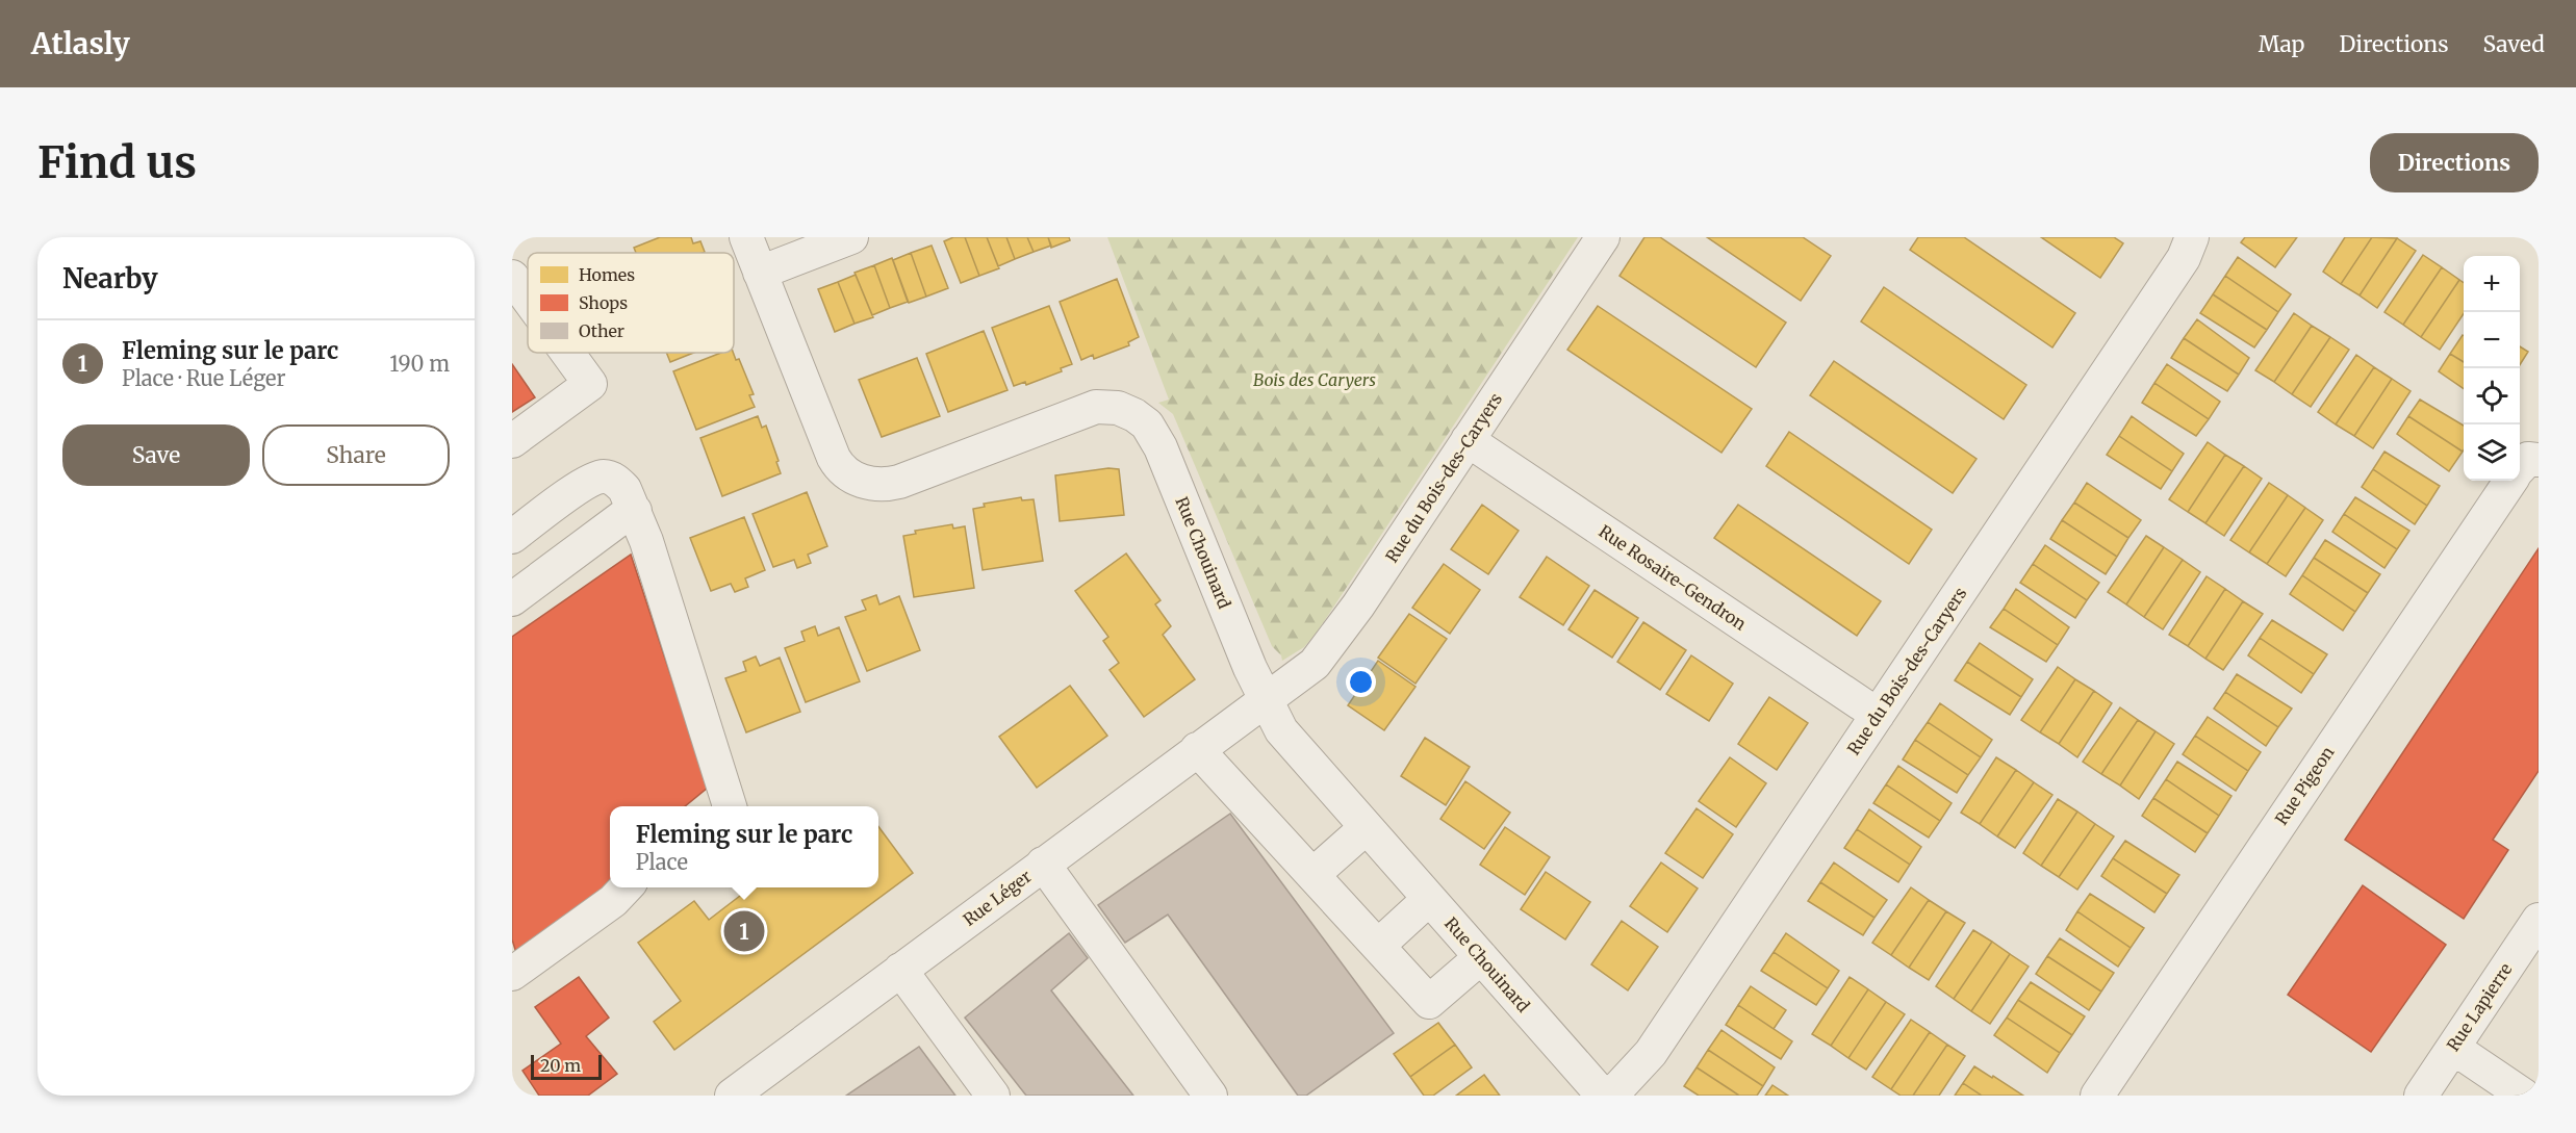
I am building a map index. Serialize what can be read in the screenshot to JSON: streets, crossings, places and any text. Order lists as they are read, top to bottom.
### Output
{
  "streets": {
    "street": [
      "Rue du Bois-des-Caryers",
      "Rue Chouinard",
      "Rue Rosaire-Gendron",
      "Rue Pigeon",
      "Rue Léger",
      "Rue Lapierre"
    ]
  },
  "crossings": [
    ["Rue du Bois-des-Caryers", "Rue Chouinard"],
    ["Rue du Bois-des-Caryers", "Rue Rosaire-Gendron"],
    ["Rue du Bois-des-Caryers", "Rue Léger"],
    ["Rue Chouinard", "Rue Léger"]
  ],
  "parks": ["Bois des Caryers"],
  "legend": ["Homes", "Shops", "Other"],
  "scale_bar": "20 m",
  "page": {
    "header": "Atlasly",
    "nav": ["Map", "Directions", "Saved"],
    "buttons": [
      "Directions",
      ["Save", "Share"]
    ],
    "title": "Find us",
    "heading": "Nearby",
    "map_buttons": ["+", "−"],
    "list": [
      {
        "mark": "1",
        "name": "Fleming sur le parc",
        "note": "Place · Rue Léger",
        "value": "190 m"
      }
    ],
    "popup": ["Fleming sur le parc", "Place"],
    "pins": "1",
    "scale": "20 m"
  }
}
